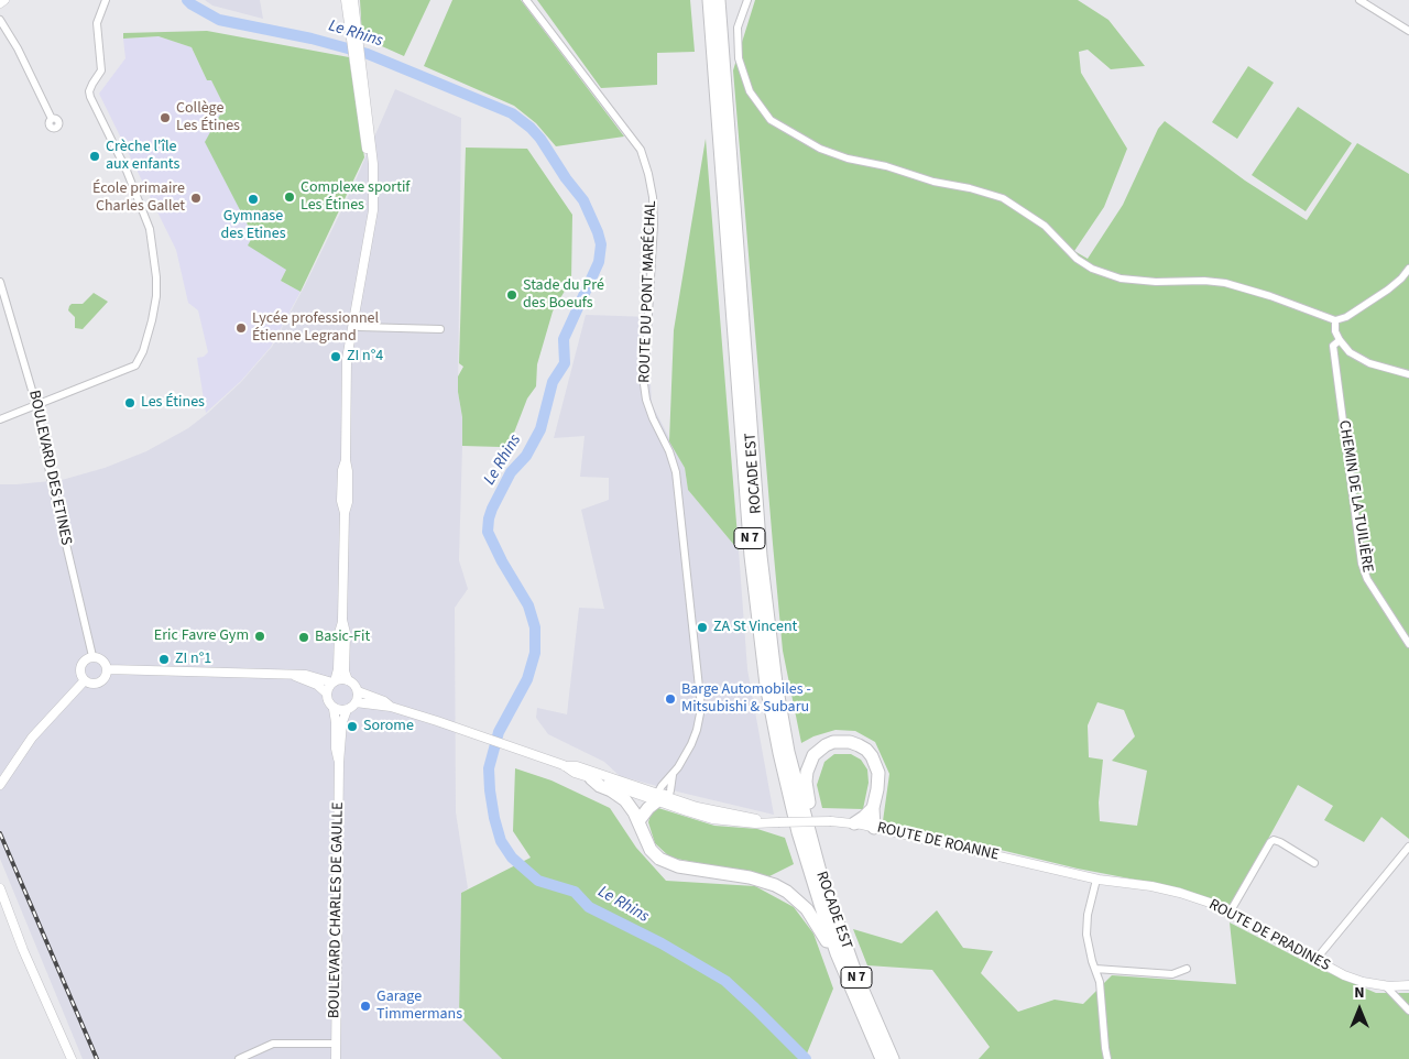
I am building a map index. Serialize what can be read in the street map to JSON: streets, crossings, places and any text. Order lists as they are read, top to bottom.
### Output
{
  "streets": {
    "highway": ["ROCADE EST", "N 7"],
    "street": [
      "ROUTE DU PONT MARÉCHAL",
      "BOULEVARD DES ETINES",
      "CHEMIN DE LA TUILIÈRE",
      "ROUTE DE ROANNE",
      "BOULEVARD CHARLES DE GAULLE",
      "ROUTE DE PRADINES"
    ]
  },
  "crossings": [
    ["ROUTE DU PONT MARÉCHAL", "ROUTE DE ROANNE"],
    ["ROUTE DE ROANNE", "ROUTE DE PRADINES"]
  ],
  "water": ["Le Rhins"],
  "places": [
    "Collège Les Étines",
    "Crèche l'île aux enfants",
    "Complexe sportif Les Étines",
    "École primaire Charles Gallet",
    "Gymnase des Etines",
    "Stade du Pré des Boeufs",
    "Lycée professionnel Étienne Legrand",
    "ZI n°4",
    "Les Étines",
    "ZA St Vincent",
    "Eric Favre Gym",
    "Basic-Fit",
    "ZI n°1",
    "Barge Automobiles - Mitsubishi & Subaru",
    "Sorome",
    "Garage Timmermans"
  ],
  "north": "top"
}
